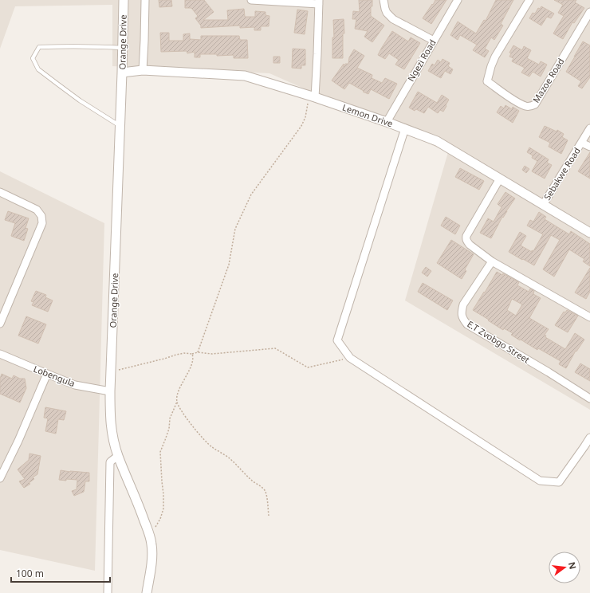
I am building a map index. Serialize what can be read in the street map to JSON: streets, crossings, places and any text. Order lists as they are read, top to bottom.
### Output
{
  "streets": {
    "street": [
      "Orange Drive",
      "Ngezi Road",
      "Mazoe Road",
      "Lemon Drive",
      "Sebakwe Road",
      "E.T Zvobgo Street",
      "Lobengula"
    ]
  },
  "crossings": [
    ["Orange Drive", "Lemon Drive"],
    ["Orange Drive", "Lobengula"],
    ["Ngezi Road", "Lemon Drive"],
    ["Lemon Drive", "Sebakwe Road"]
  ],
  "scale_bar": "100 m",
  "north": "right"
}
